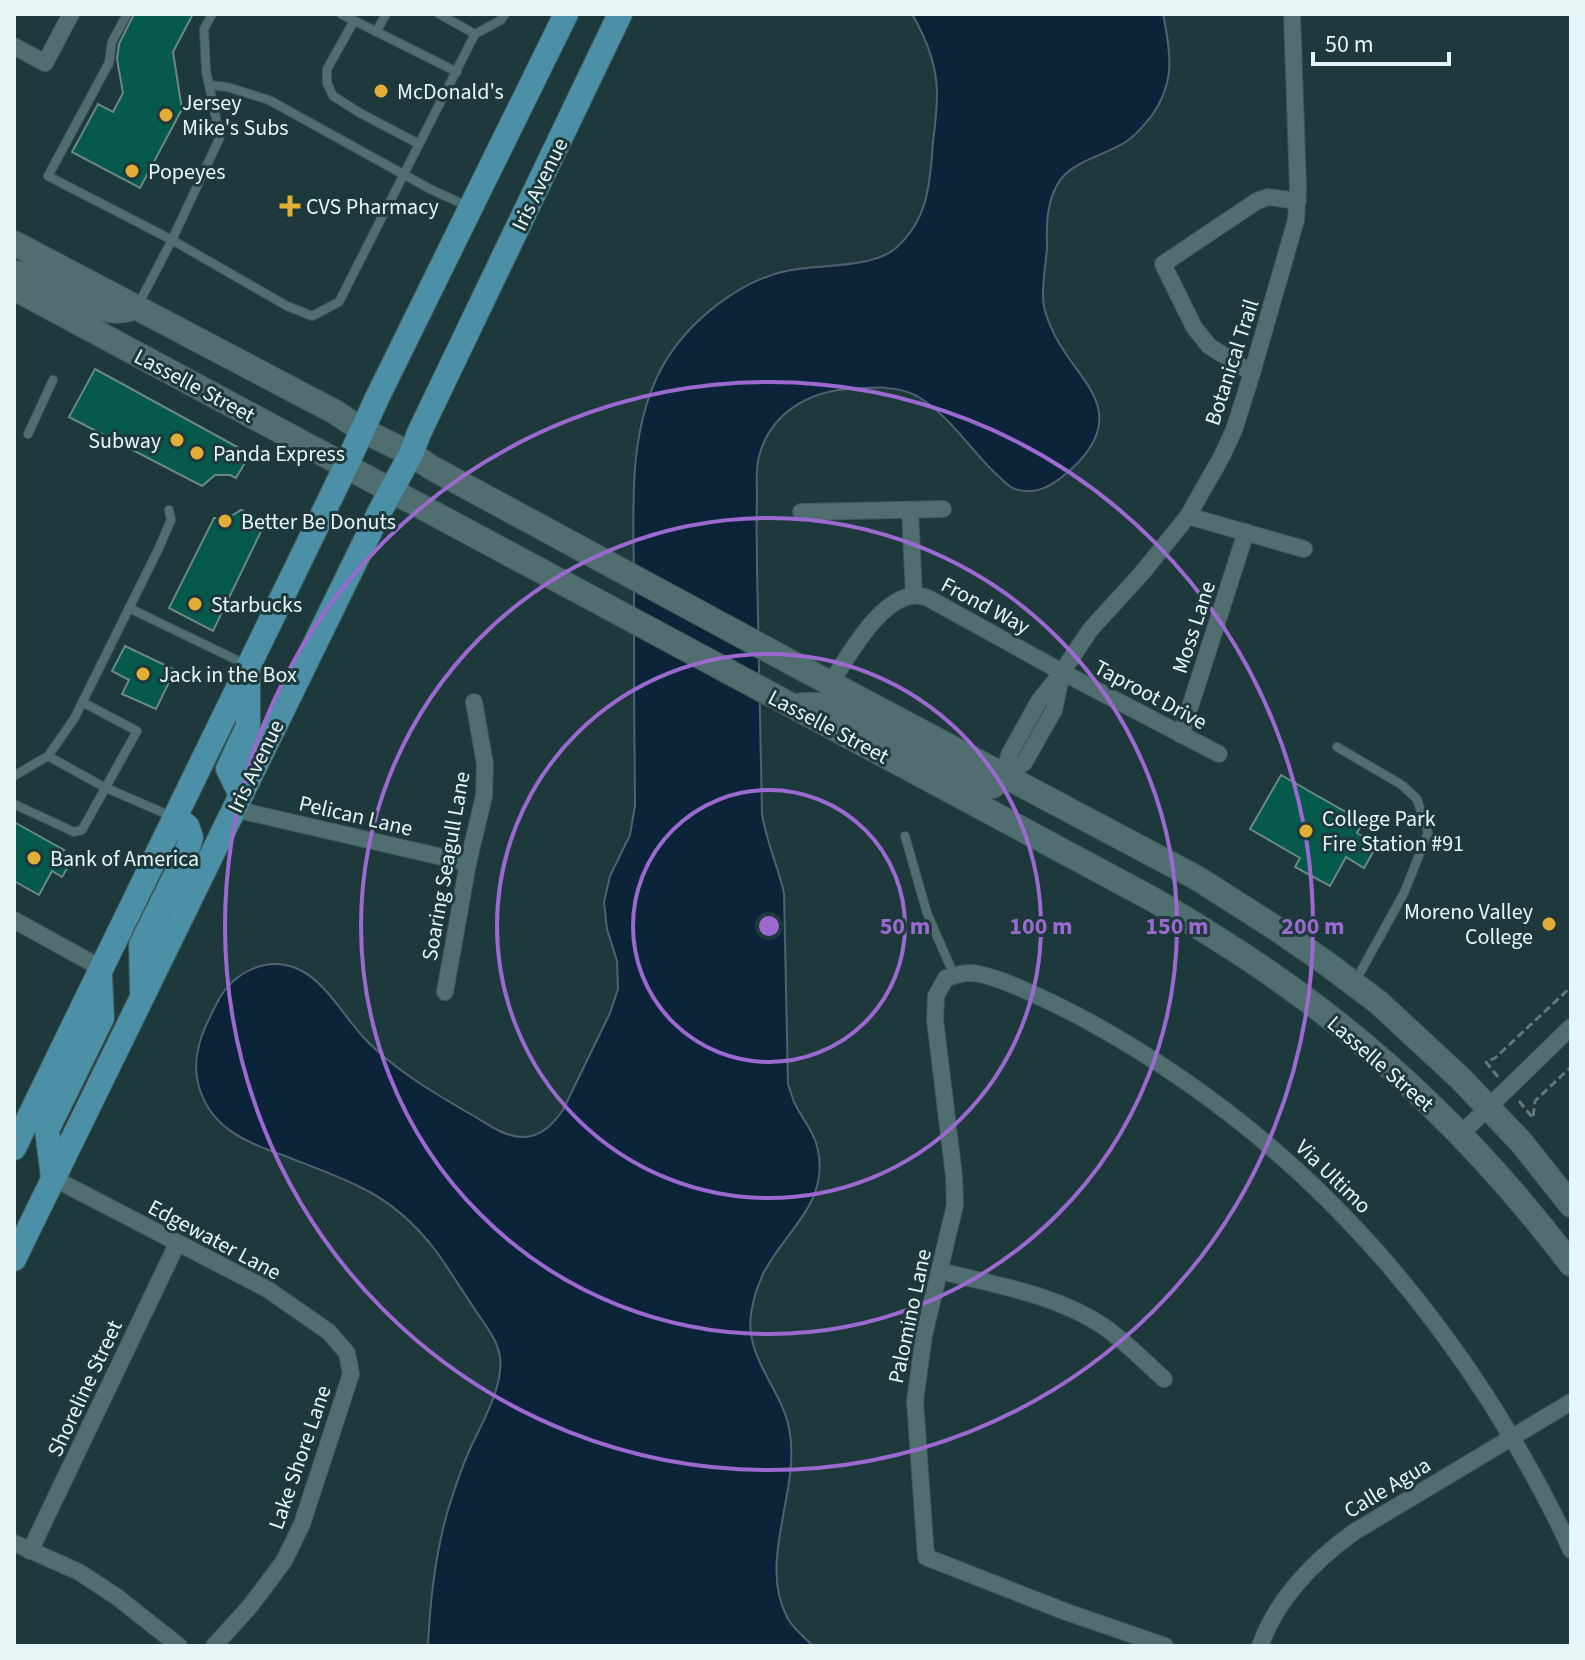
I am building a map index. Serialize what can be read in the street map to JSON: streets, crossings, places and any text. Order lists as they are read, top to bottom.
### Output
{
  "streets": {
    "main road": ["Iris Avenue", "Lasselle Street"],
    "street": [
      "Botanical Trail",
      "Frond Way",
      "Moss Lane",
      "Taproot Drive",
      "Pelican Lane",
      "Soaring Seagull Lane",
      "Via Ultimo",
      "Edgewater Lane",
      "Palomino Lane",
      "Shoreline Street",
      "Lake Shore Lane",
      "Calle Agua"
    ]
  },
  "crossings": [
    ["Iris Avenue", "Lasselle Street"],
    ["Iris Avenue", "Pelican Lane"],
    ["Iris Avenue", "Edgewater Lane"],
    ["Botanical Trail", "Lasselle Street"],
    ["Botanical Trail", "Frond Way"],
    ["Botanical Trail", "Taproot Drive"],
    ["Lasselle Street", "Frond Way"],
    ["Frond Way", "Taproot Drive"],
    ["Moss Lane", "Taproot Drive"],
    ["Pelican Lane", "Soaring Seagull Lane"],
    ["Via Ultimo", "Palomino Lane"],
    ["Via Ultimo", "Calle Agua"],
    ["Edgewater Lane", "Shoreline Street"],
    ["Edgewater Lane", "Lake Shore Lane"]
  ],
  "places": {
    "other": [
      "McDonald's",
      "Jersey Mike's Subs",
      "Popeyes",
      "Subway",
      "Panda Express",
      "Better Be Donuts",
      "Starbucks",
      "Jack in the Box",
      "College Park Fire Station #91",
      "Bank of America",
      "Moreno Valley College"
    ],
    "health": ["CVS Pharmacy"]
  },
  "scale_bar": "50 m",
  "rings": [
    "50 m",
    "100 m",
    "150 m",
    "200 m"
  ]
}
